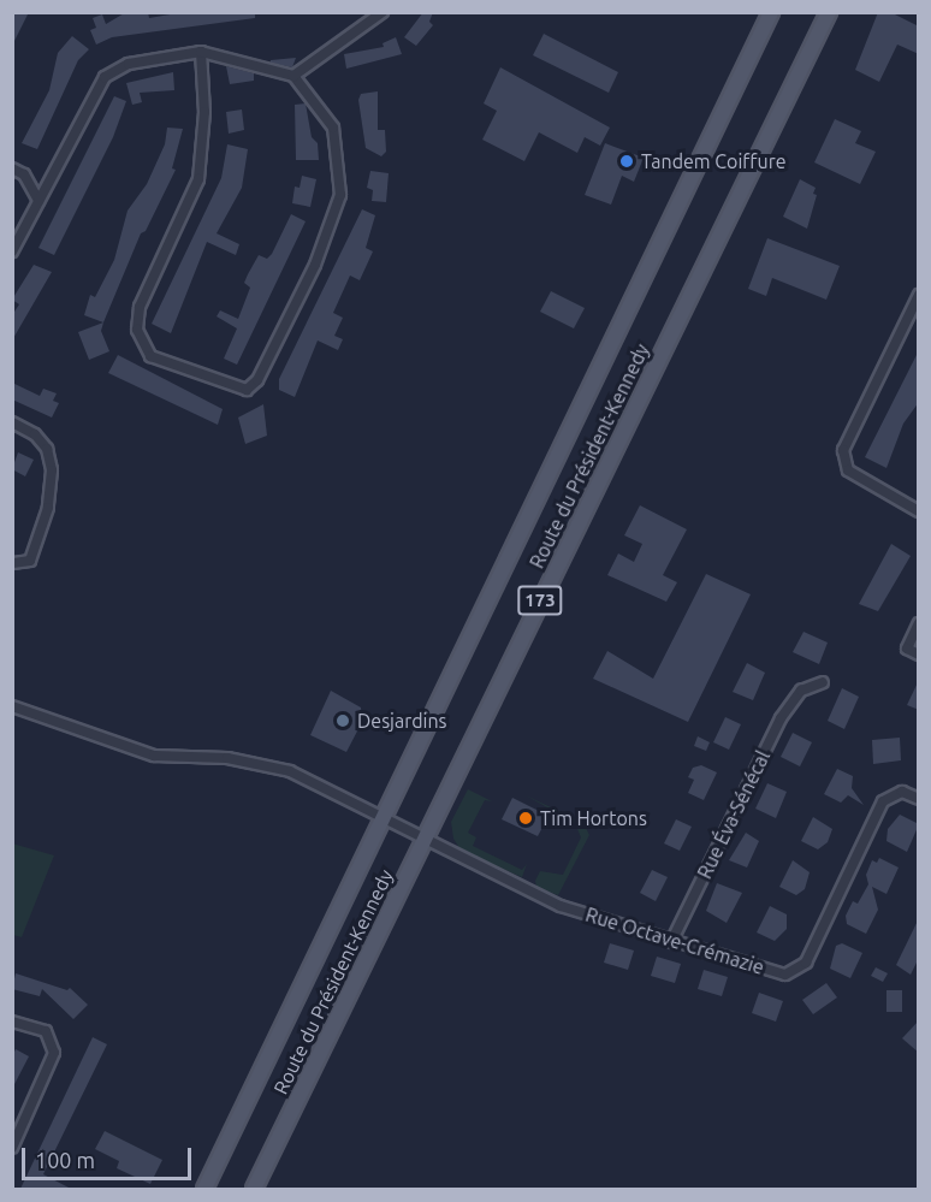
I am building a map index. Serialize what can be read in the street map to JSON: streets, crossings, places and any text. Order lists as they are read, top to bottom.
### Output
{
  "streets": {
    "main road": ["Route du Président-Kennedy", "173"],
    "street": ["Rue Éva-Sénécal", "Rue Octave-Crémazie"]
  },
  "crossings": [
    ["Route du Président-Kennedy", "Rue Octave-Crémazie"],
    ["Rue Éva-Sénécal", "Rue Octave-Crémazie"]
  ],
  "places": ["Tandem Coiffure", "Desjardins", "Tim Hortons"],
  "scale_bar": "100 m"
}
